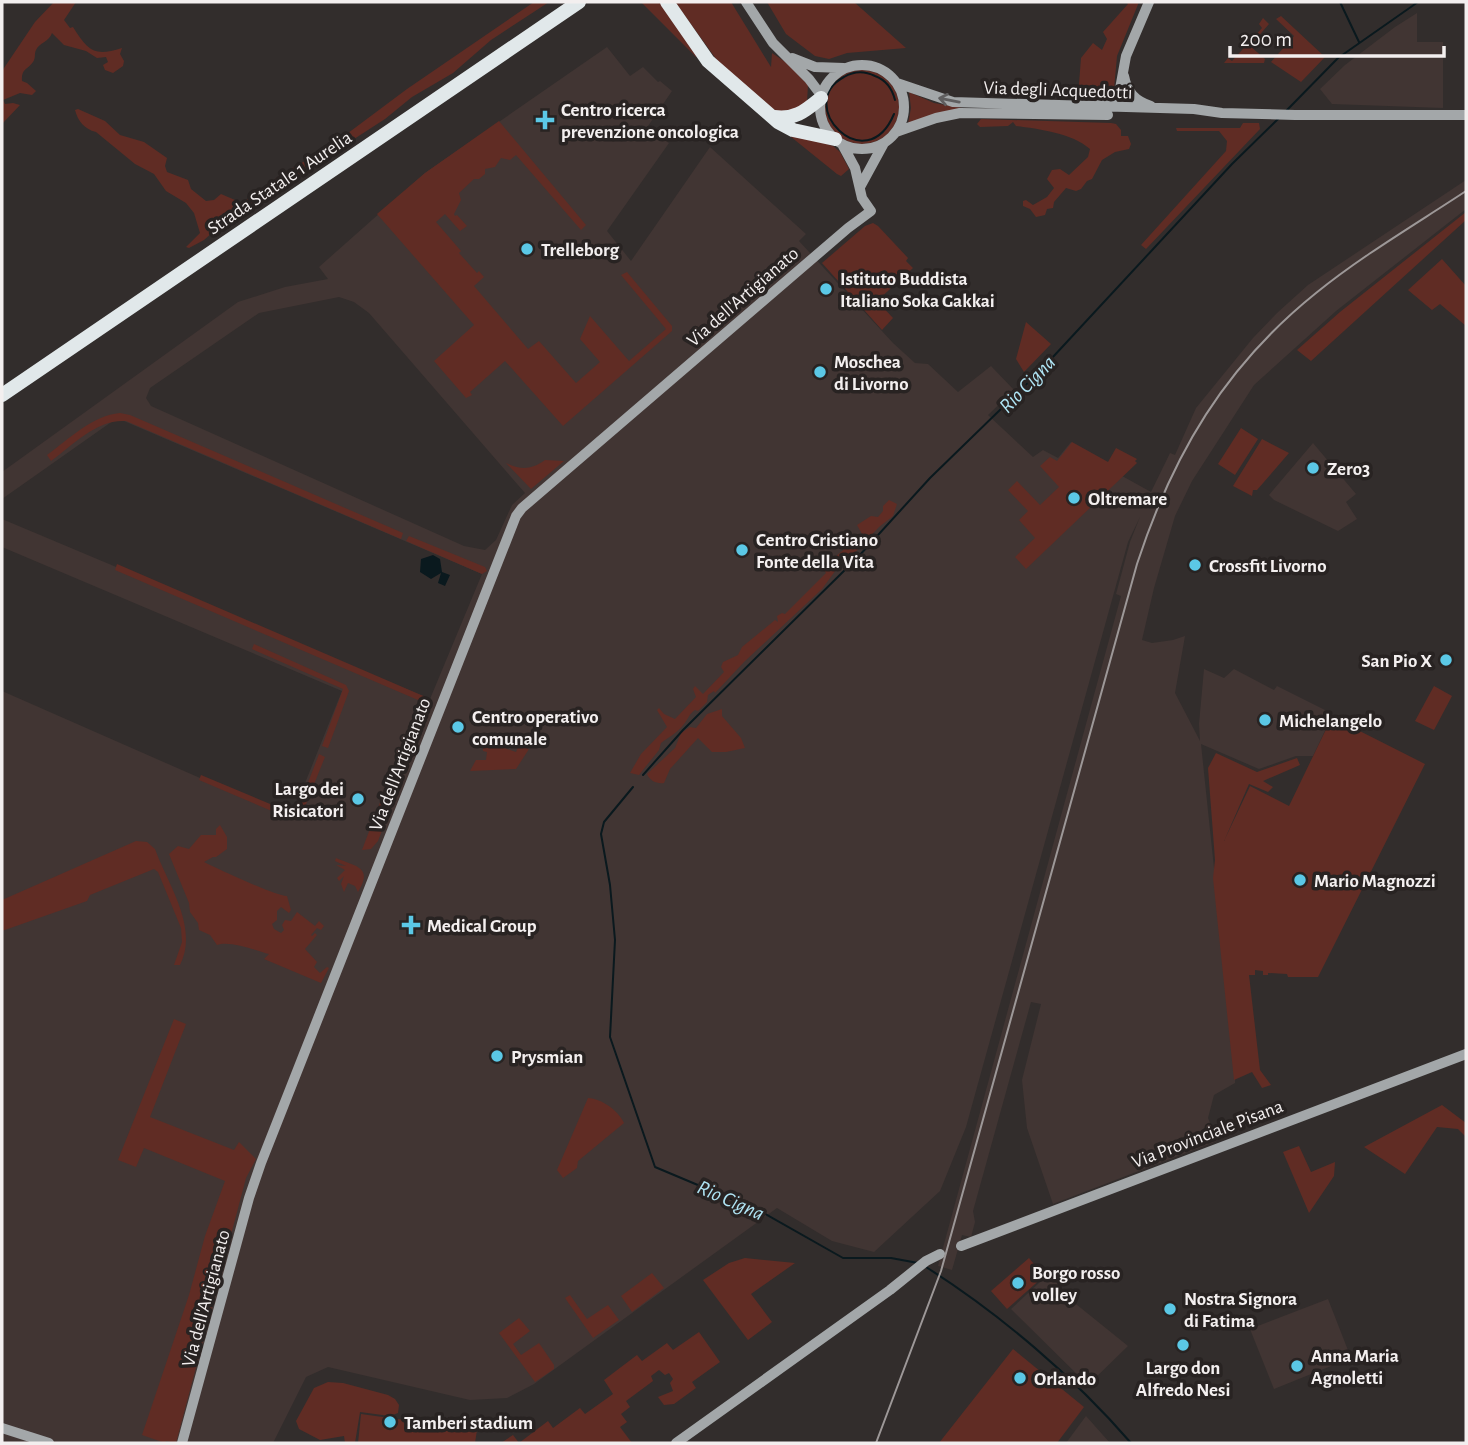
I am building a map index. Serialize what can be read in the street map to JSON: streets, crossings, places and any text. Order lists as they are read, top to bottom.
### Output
{
  "streets": {
    "highway": ["Strada Statale 1 Aurelia"],
    "street": ["Via degli Acquedotti", "Via dell'Artigianato", "Via Provinciale Pisana"]
  },
  "crossings": [
    ["Via degli Acquedotti", "Via dell'Artigianato"]
  ],
  "water": ["Rio Cigna"],
  "places": {
    "health": ["Centro ricerca prevenzione oncologica", "Medical Group"],
    "other": [
      "Trelleborg",
      "Istituto Buddista Italiano Soka Gakkai",
      "Moschea di Livorno",
      "Zero3",
      "Oltremare",
      "Centro Cristiano Fonte della Vita",
      "Crossfit Livorno",
      "San Pio X",
      "Michelangelo",
      "Centro operativo comunale",
      "Largo dei Risicatori",
      "Mario Magnozzi",
      "Prysmian",
      "Borgo rosso volley",
      "Nostra Signora di Fatima",
      "Largo don Alfredo Nesi",
      "Anna Maria Agnoletti",
      "Orlando",
      "Tamberi stadium"
    ]
  },
  "scale_bar": "200 m"
}
